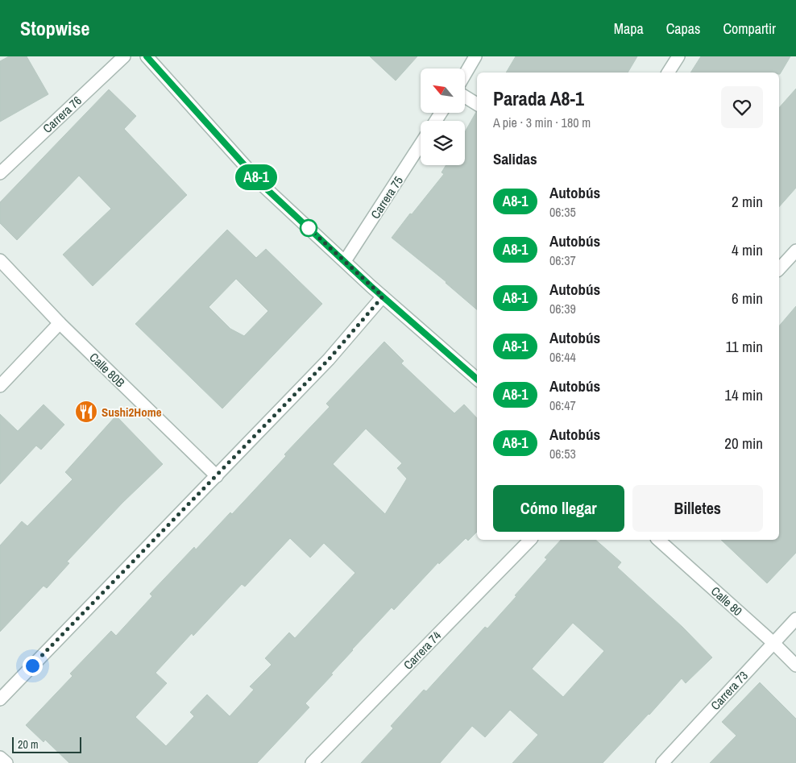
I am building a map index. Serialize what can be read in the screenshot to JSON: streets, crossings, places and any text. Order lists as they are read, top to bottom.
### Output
{
  "streets": {
    "street": [
      "Carrera 76",
      "Carrera 75",
      "Calle 80B",
      "Calle 80",
      "Carrera 74",
      "Carrera 73"
    ]
  },
  "crossings": [
    ["Calle 80", "Carrera 73"]
  ],
  "places": {
    "restaurant": ["Sushi2Home"]
  },
  "lines": ["bus line A8-1"],
  "scale_bar": "20 m",
  "north": "top left",
  "page": {
    "header": "Stopwise",
    "nav": ["Mapa", "Capas", "Compartir"],
    "on_map": "A8-1",
    "heading": [
      ["Parada A8-1", "A pie · 3 min · 180 m"],
      "Salidas"
    ],
    "list": [
      {
        "mark": "A8-1",
        "name": "Autobús",
        "note": "06:35",
        "value": "2 min"
      },
      {
        "mark": "A8-1",
        "name": "Autobús",
        "note": "06:37",
        "value": "4 min"
      },
      {
        "mark": "A8-1",
        "name": "Autobús",
        "note": "06:39",
        "value": "6 min"
      },
      {
        "mark": "A8-1",
        "name": "Autobús",
        "note": "06:44",
        "value": "11 min"
      },
      {
        "mark": "A8-1",
        "name": "Autobús",
        "note": "06:47",
        "value": "14 min"
      },
      {
        "mark": "A8-1",
        "name": "Autobús",
        "note": "06:53",
        "value": "20 min"
      }
    ],
    "buttons": ["Cómo llegar", "Billetes"],
    "scale": "20 m"
  }
}
